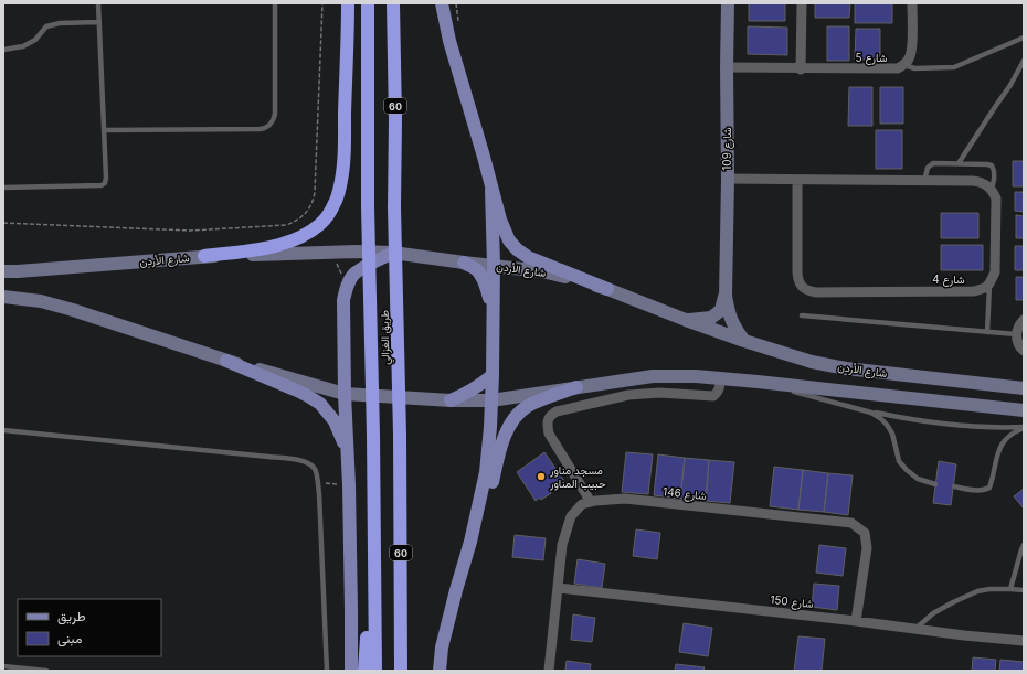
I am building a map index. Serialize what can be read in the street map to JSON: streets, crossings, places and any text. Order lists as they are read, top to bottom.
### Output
{
  "streets": {
    "highway": ["60", "طريق الغزالي"],
    "main road": ["شارع 109", "شارع الأردن"],
    "street": [
      "شارع 5",
      "شارع 4",
      "شارع 146",
      "شارع 150"
    ]
  },
  "crossings": [
    ["شارع 5", "شارع 109"],
    ["شارع 109", "شارع الأردن"],
    ["شارع 146", "شارع 150"]
  ],
  "places": ["مسجد مناور حبيب المناور"],
  "legend": ["طريق", "مبنى"]
}
